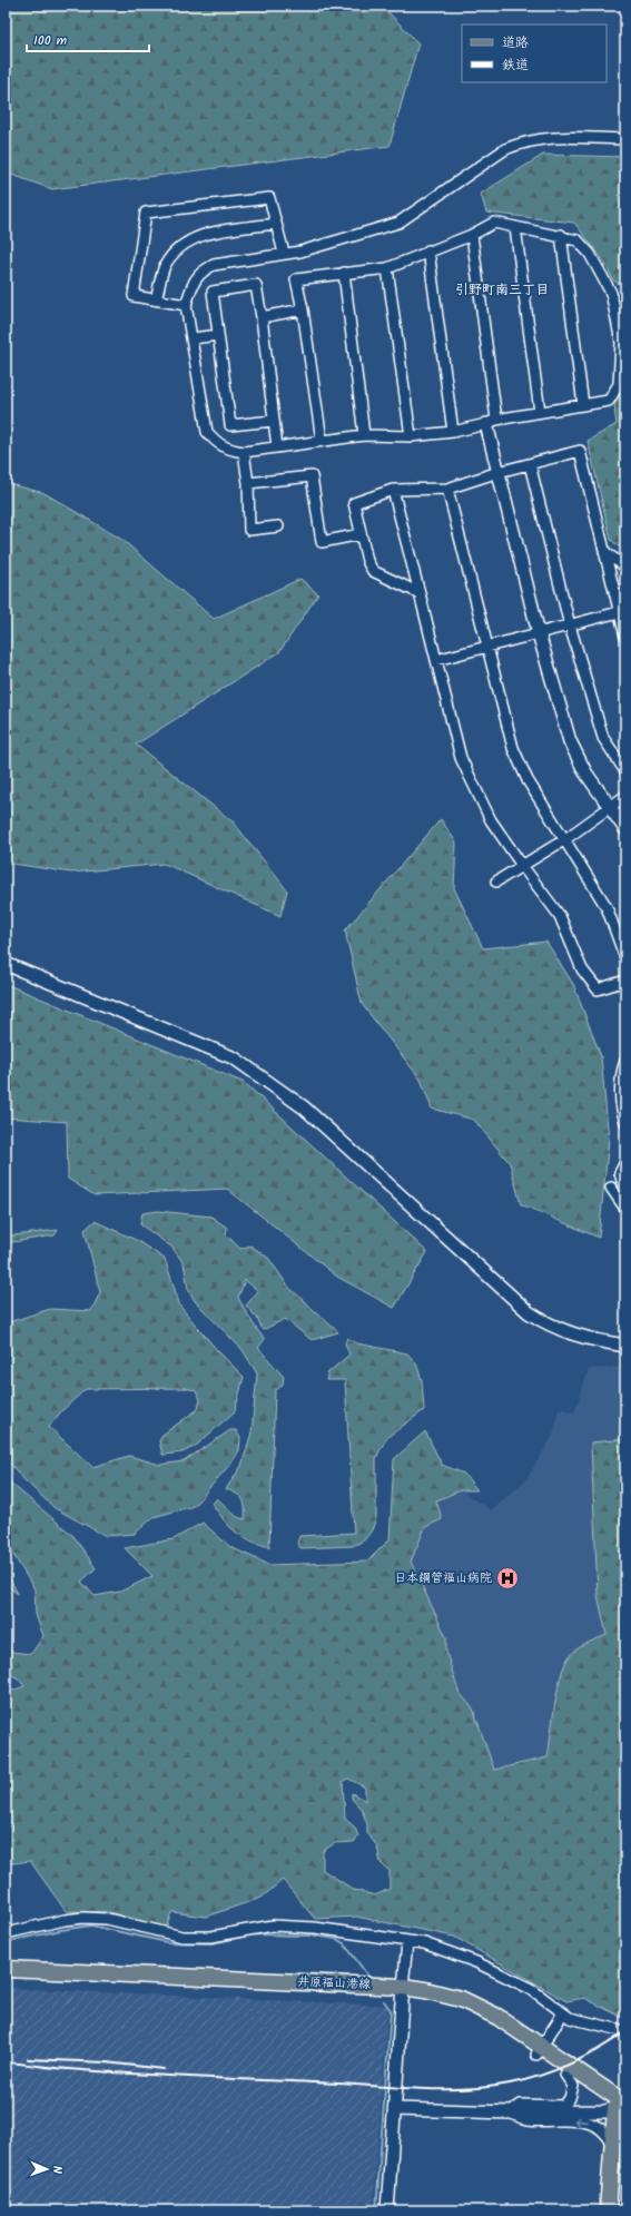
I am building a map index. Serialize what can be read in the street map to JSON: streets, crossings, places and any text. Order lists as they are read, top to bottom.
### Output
{
  "streets": {
    "main road": ["井原福山港線"]
  },
  "districts": ["引野町南三丁目"],
  "places": {
    "hospital": ["日本鋼管福山病院"]
  },
  "legend": ["道路", "鉄道"],
  "scale_bar": "100 m",
  "north": "right"
}
